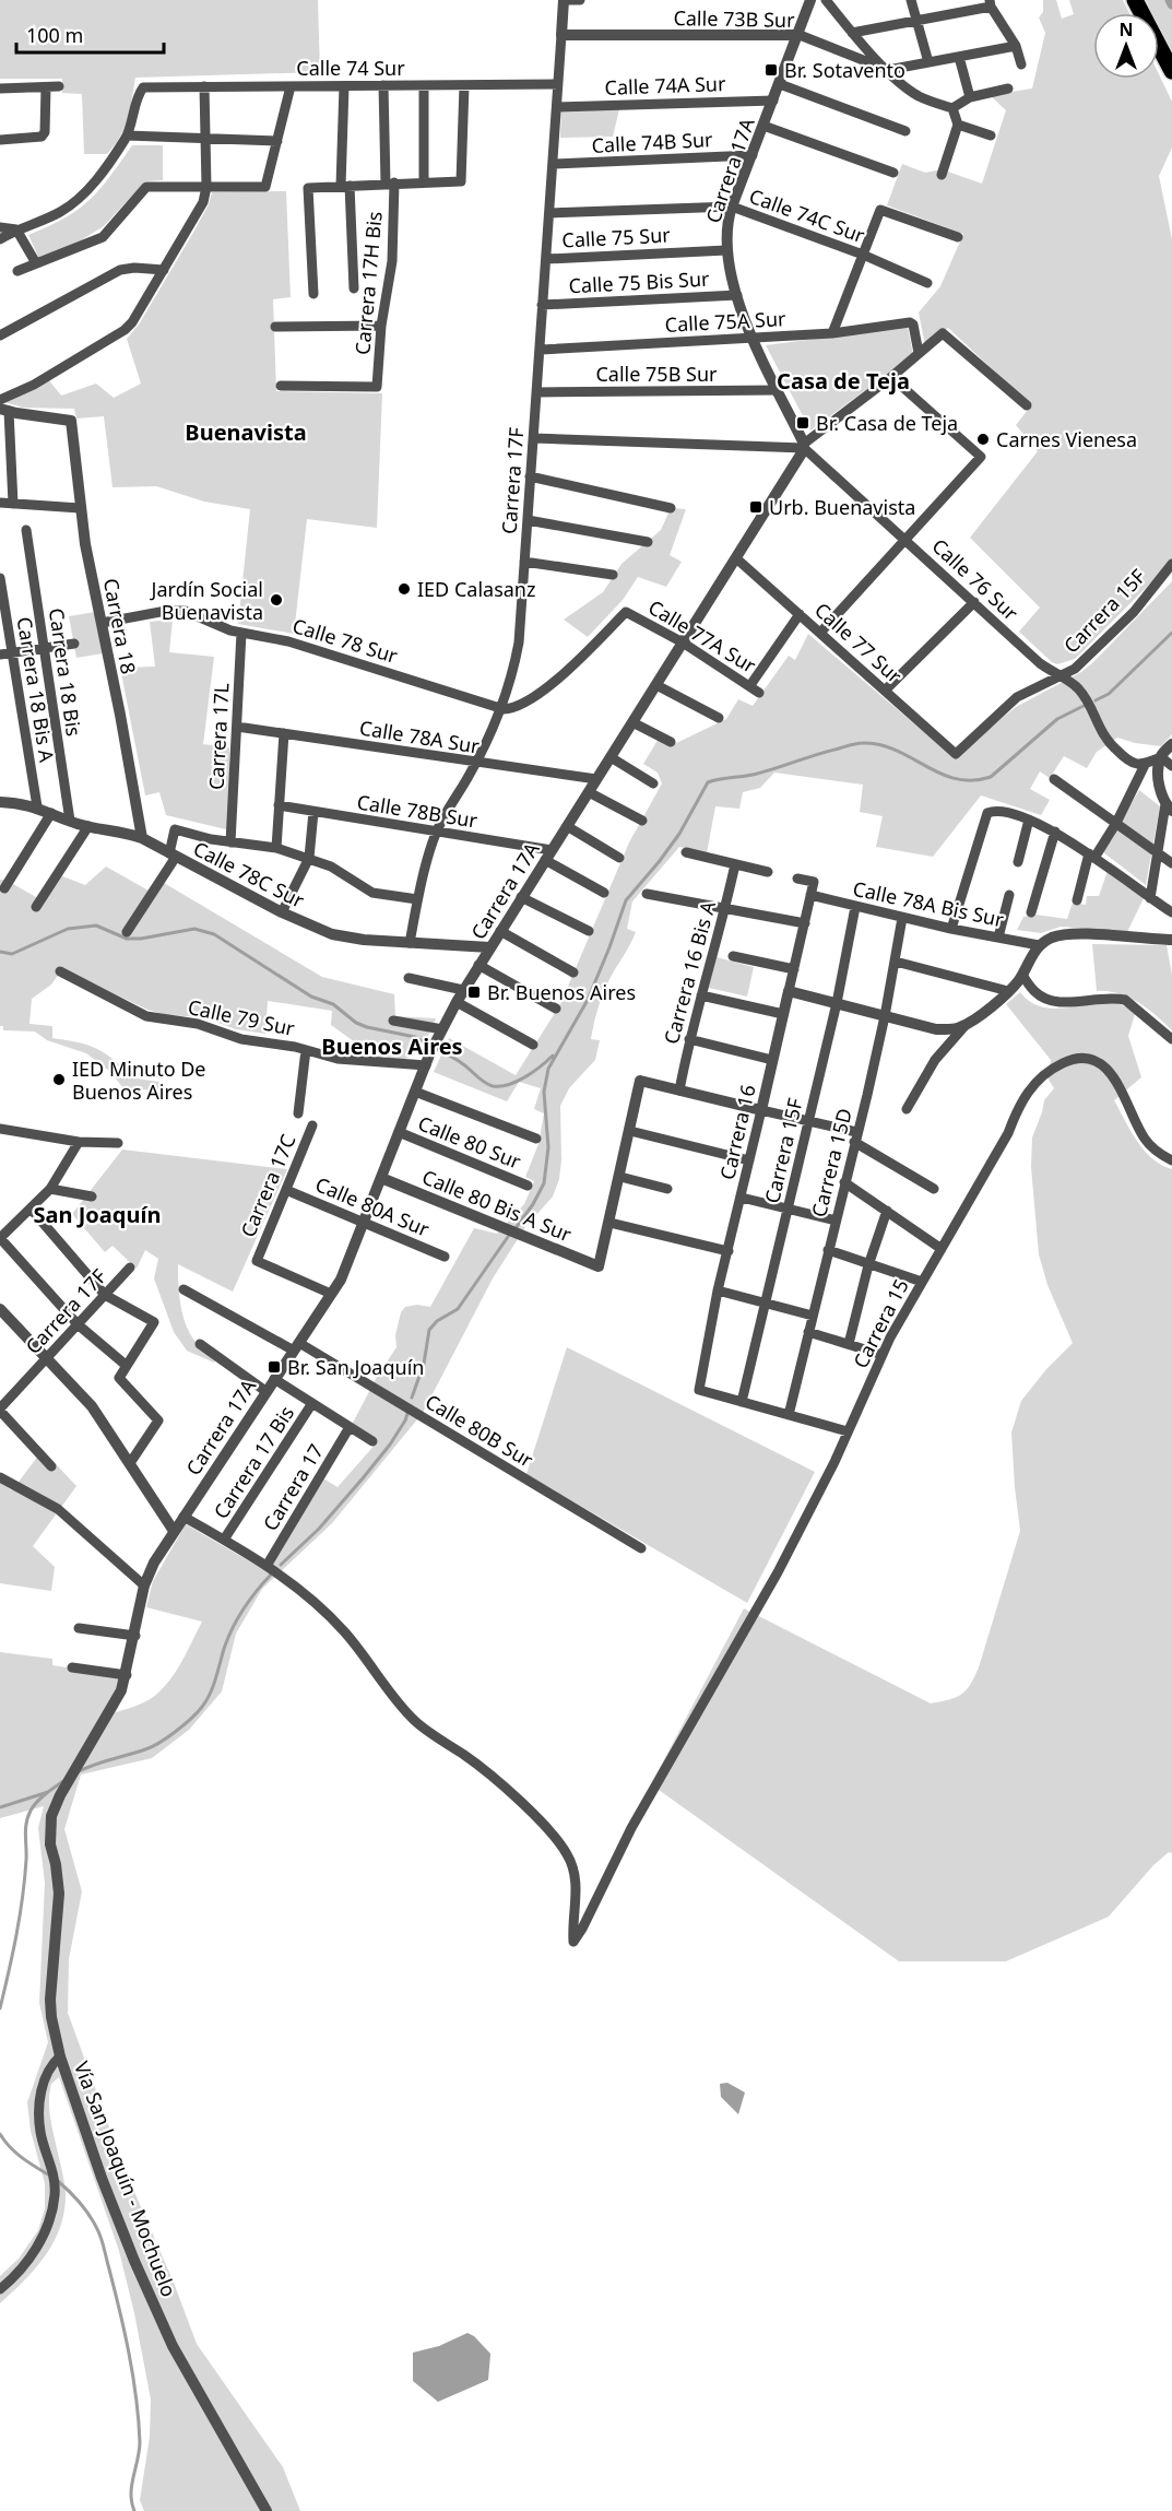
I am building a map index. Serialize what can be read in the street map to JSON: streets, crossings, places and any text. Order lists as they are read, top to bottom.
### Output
{
  "streets": {
    "street": [
      "Calle 73B Sur",
      "Calle 74 Sur",
      "Calle 74A Sur",
      "Calle 74B Sur",
      "Carrera 17A",
      "Calle 74C Sur",
      "Calle 75 Sur",
      "Calle 75 Bis Sur",
      "Carrera 17H Bis",
      "Calle 75A Sur",
      "Calle 75B Sur",
      "Carrera 17F",
      "Calle 76 Sur",
      "Carrera 15F",
      "Carrera 18",
      "Calle 77A Sur",
      "Calle 78 Sur",
      "Calle 77 Sur",
      "Carrera 18 Bis",
      "Carrera 18 Bis A",
      "Carrera 17L",
      "Calle 78A Sur",
      "Calle 78B Sur",
      "Calle 78C Sur",
      "Calle 78A Bis Sur",
      "Carrera 16 Bis A",
      "Calle 79 Sur",
      "Carrera 16",
      "Calle 80 Sur",
      "Carrera 15D",
      "Carrera 17C",
      "Calle 80 Bis A Sur",
      "Calle 80A Sur",
      "Carrera 15",
      "Calle 80B Sur",
      "Carrera 17 Bis",
      "Carrera 17",
      "Vía San Joaquín - Mochuelo"
    ]
  },
  "crossings": [
    ["Calle 73B Sur", "Carrera 17A"],
    ["Calle 73B Sur", "Carrera 17F"],
    ["Calle 74 Sur", "Carrera 17H Bis"],
    ["Calle 74 Sur", "Carrera 17F"],
    ["Calle 74A Sur", "Carrera 17A"],
    ["Calle 74A Sur", "Carrera 17F"],
    ["Calle 74B Sur", "Carrera 17A"],
    ["Calle 74B Sur", "Carrera 17F"],
    ["Carrera 17A", "Calle 74C Sur"],
    ["Carrera 17A", "Calle 75 Sur"],
    ["Carrera 17A", "Calle 75 Bis Sur"],
    ["Carrera 17A", "Calle 75A Sur"],
    ["Carrera 17A", "Calle 75B Sur"],
    ["Carrera 17A", "Calle 76 Sur"],
    ["Carrera 17A", "Calle 77A Sur"],
    ["Carrera 17A", "Calle 77 Sur"],
    ["Carrera 17A", "Calle 78A Sur"],
    ["Carrera 17A", "Calle 78B Sur"],
    ["Carrera 17A", "Calle 78C Sur"],
    ["Carrera 17A", "Calle 79 Sur"],
    ["Carrera 17A", "Calle 80 Sur"],
    ["Carrera 17A", "Carrera 17C"],
    ["Carrera 17A", "Calle 80 Bis A Sur"],
    ["Carrera 17A", "Calle 80A Sur"],
    ["Carrera 17A", "Calle 80B Sur"],
    ["Carrera 17A", "Vía San Joaquín - Mochuelo"],
    ["Calle 74C Sur", "Carrera 17F"],
    ["Calle 75 Sur", "Carrera 17F"],
    ["Calle 75 Bis Sur", "Carrera 17F"],
    ["Calle 75A Sur", "Carrera 17F"],
    ["Calle 75B Sur", "Carrera 17F"],
    ["Carrera 17F", "Calle 77A Sur"],
    ["Carrera 17F", "Calle 78 Sur"],
    ["Carrera 17F", "Calle 78A Sur"],
    ["Carrera 17F", "Calle 78B Sur"],
    ["Carrera 17F", "Calle 78C Sur"],
    ["Calle 76 Sur", "Carrera 15F"],
    ["Carrera 15F", "Calle 77 Sur"],
    ["Carrera 15F", "Calle 78A Bis Sur"],
    ["Carrera 15F", "Carrera 16"],
    ["Carrera 18", "Calle 78 Sur"],
    ["Carrera 18", "Calle 78C Sur"],
    ["Calle 77A Sur", "Calle 78 Sur"],
    ["Calle 78 Sur", "Carrera 17L"],
    ["Carrera 18 Bis", "Calle 78C Sur"],
    ["Carrera 18 Bis A", "Calle 78C Sur"],
    ["Carrera 17L", "Calle 78A Sur"],
    ["Calle 78A Bis Sur", "Carrera 16"],
    ["Calle 78A Bis Sur", "Carrera 15D"],
    ["Calle 79 Sur", "Carrera 17C"],
    ["Carrera 17C", "Calle 80A Sur"],
    ["Carrera 15", "Carrera 17"]
  ],
  "districts": [
    "Casa de Teja",
    "Buenavista",
    "Buenos Aires",
    "San Joaquín"
  ],
  "places": {
    "transit": [
      "Br. Sotavento",
      "Br. Casa de Teja",
      "Urb. Buenavista",
      "Br. Buenos Aires",
      "Br. San Joaquín"
    ],
    "other": [
      "Carnes Vienesa",
      "IED Calasanz",
      "Jardín Social Buenavista",
      "IED Minuto De Buenos Aires"
    ]
  },
  "scale_bar": "100 m",
  "north": "top"
}
